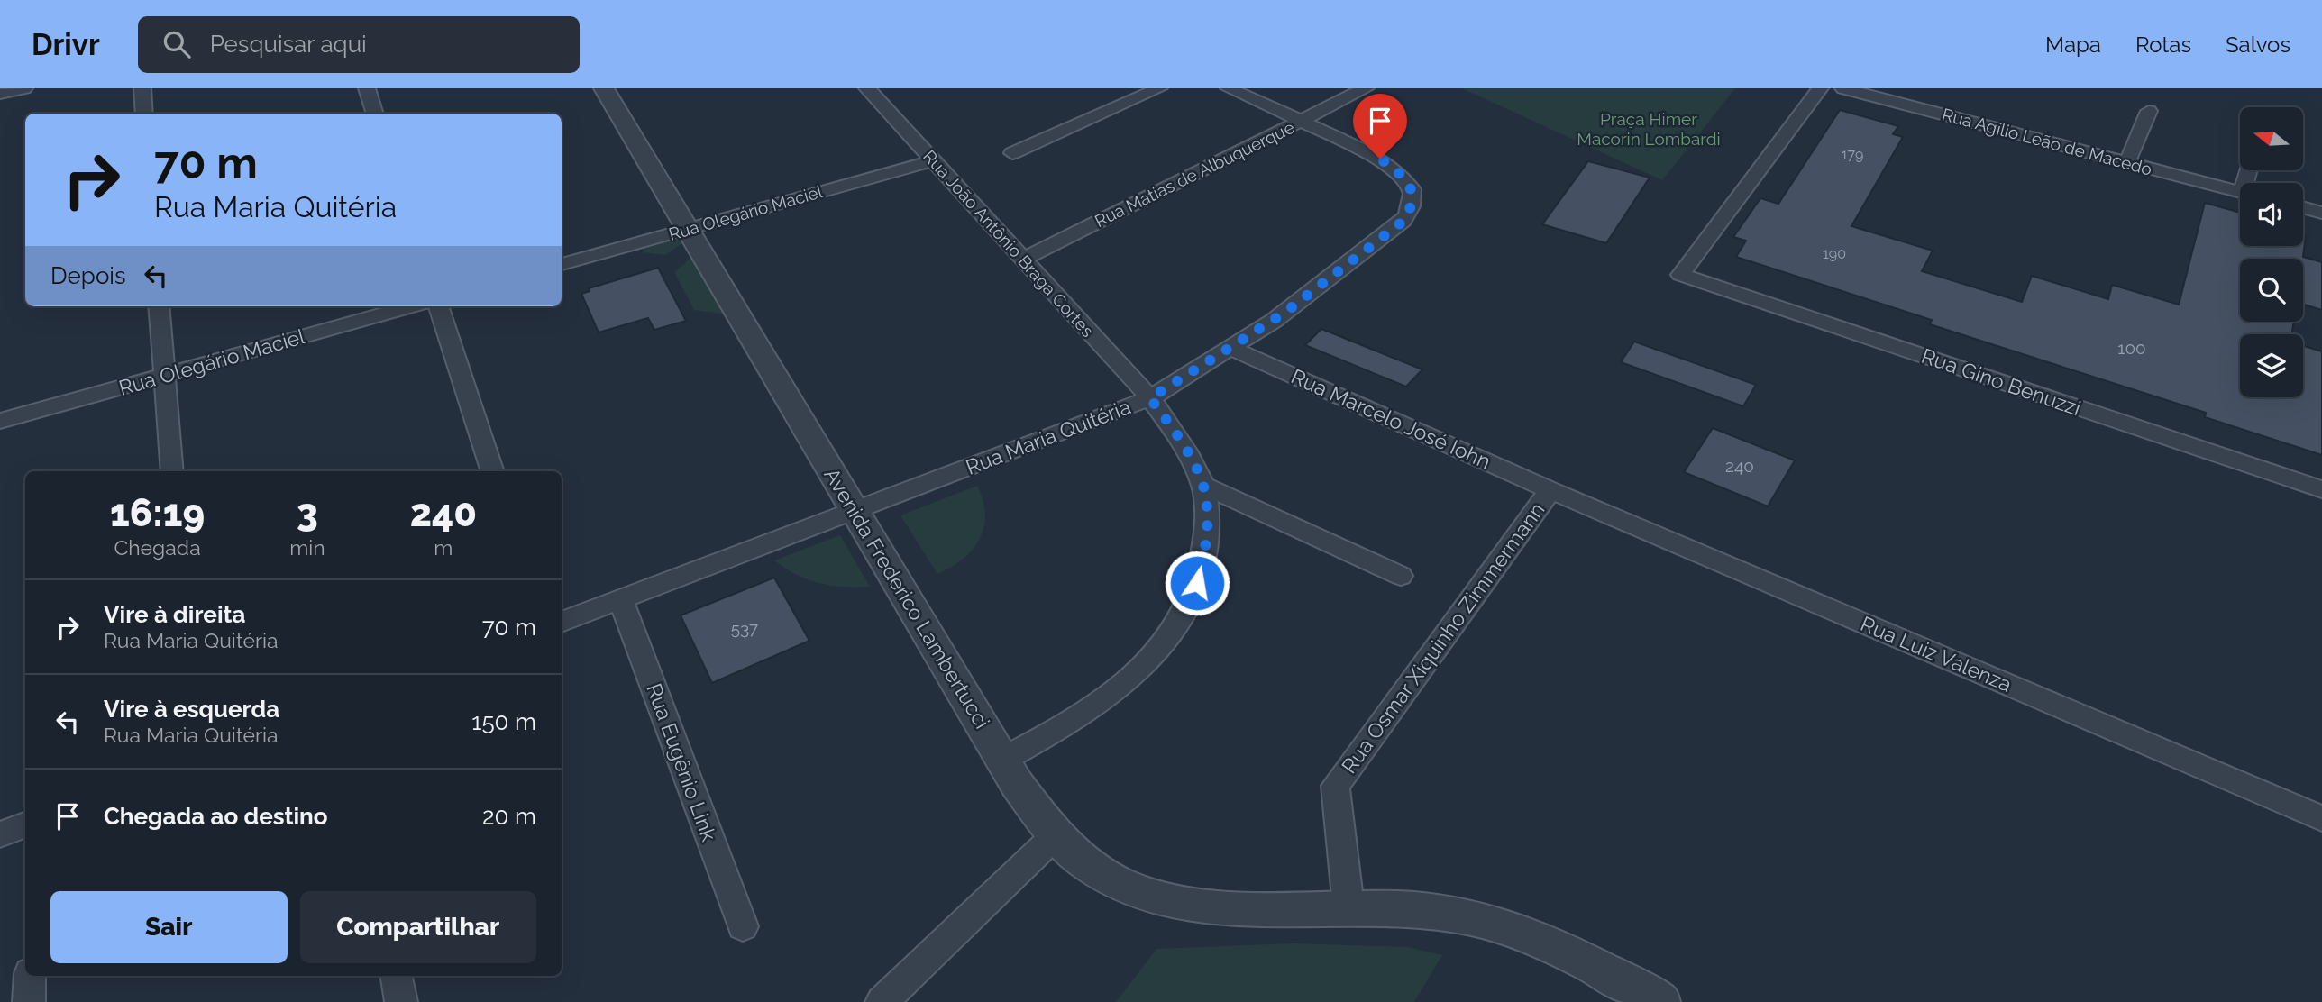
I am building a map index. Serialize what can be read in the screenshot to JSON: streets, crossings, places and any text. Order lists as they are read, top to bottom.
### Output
{
  "streets": {
    "street": [
      "Rua Agílio Leão de Macedo",
      "Rua Matias de Albuquerque",
      "Rua Olegário Maciel",
      "Rua João Antônio Braga Cortes",
      "Rua Gino Benuzzi",
      "Rua Marcelo José Iohn",
      "Rua Maria Quitéria",
      "Avenida Frederico Lambertucci",
      "Rua Osmar Xiquinho Zimmermann",
      "Rua Luiz Valenza",
      "Rua Eugênio Link"
    ]
  },
  "crossings": [
    ["Rua Matias de Albuquerque", "Rua João Antônio Braga Cortes"],
    ["Rua Matias de Albuquerque", "Rua Maria Quitéria"],
    ["Rua Olegário Maciel", "Rua João Antônio Braga Cortes"],
    ["Rua Olegário Maciel", "Avenida Frederico Lambertucci"],
    ["Rua João Antônio Braga Cortes", "Rua Maria Quitéria"],
    ["Rua Marcelo José Iohn", "Rua Maria Quitéria"],
    ["Rua Marcelo José Iohn", "Rua Osmar Xiquinho Zimmermann"],
    ["Rua Marcelo José Iohn", "Rua Luiz Valenza"],
    ["Rua Maria Quitéria", "Avenida Frederico Lambertucci"],
    ["Rua Maria Quitéria", "Rua Eugênio Link"],
    ["Avenida Frederico Lambertucci", "Rua Osmar Xiquinho Zimmermann"],
    ["Rua Osmar Xiquinho Zimmermann", "Rua Luiz Valenza"]
  ],
  "parks": ["Praça Himer Macorin Lombardi"],
  "house_numbers": [
    "179",
    "190",
    "100",
    "240",
    "537"
  ],
  "north": "left",
  "page": {
    "header": "Drivr",
    "search": "Pesquisar aqui",
    "nav": ["Mapa", "Rotas", "Salvos"],
    "turn": ["70 m", "Rua Maria Quitéria"],
    "then": "Depois",
    "eta": [
      "16:19",
      "Chegada",
      "3",
      "min",
      "240",
      "m"
    ],
    "list": [
      {
        "name": "Vire à direita",
        "note": "Rua Maria Quitéria",
        "value": "70 m"
      },
      {
        "name": "Vire à esquerda",
        "note": "Rua Maria Quitéria",
        "value": "150 m"
      },
      {
        "name": "Chegada ao destino",
        "value": "20 m"
      }
    ],
    "buttons": ["Sair", "Compartilhar"]
  }
}
